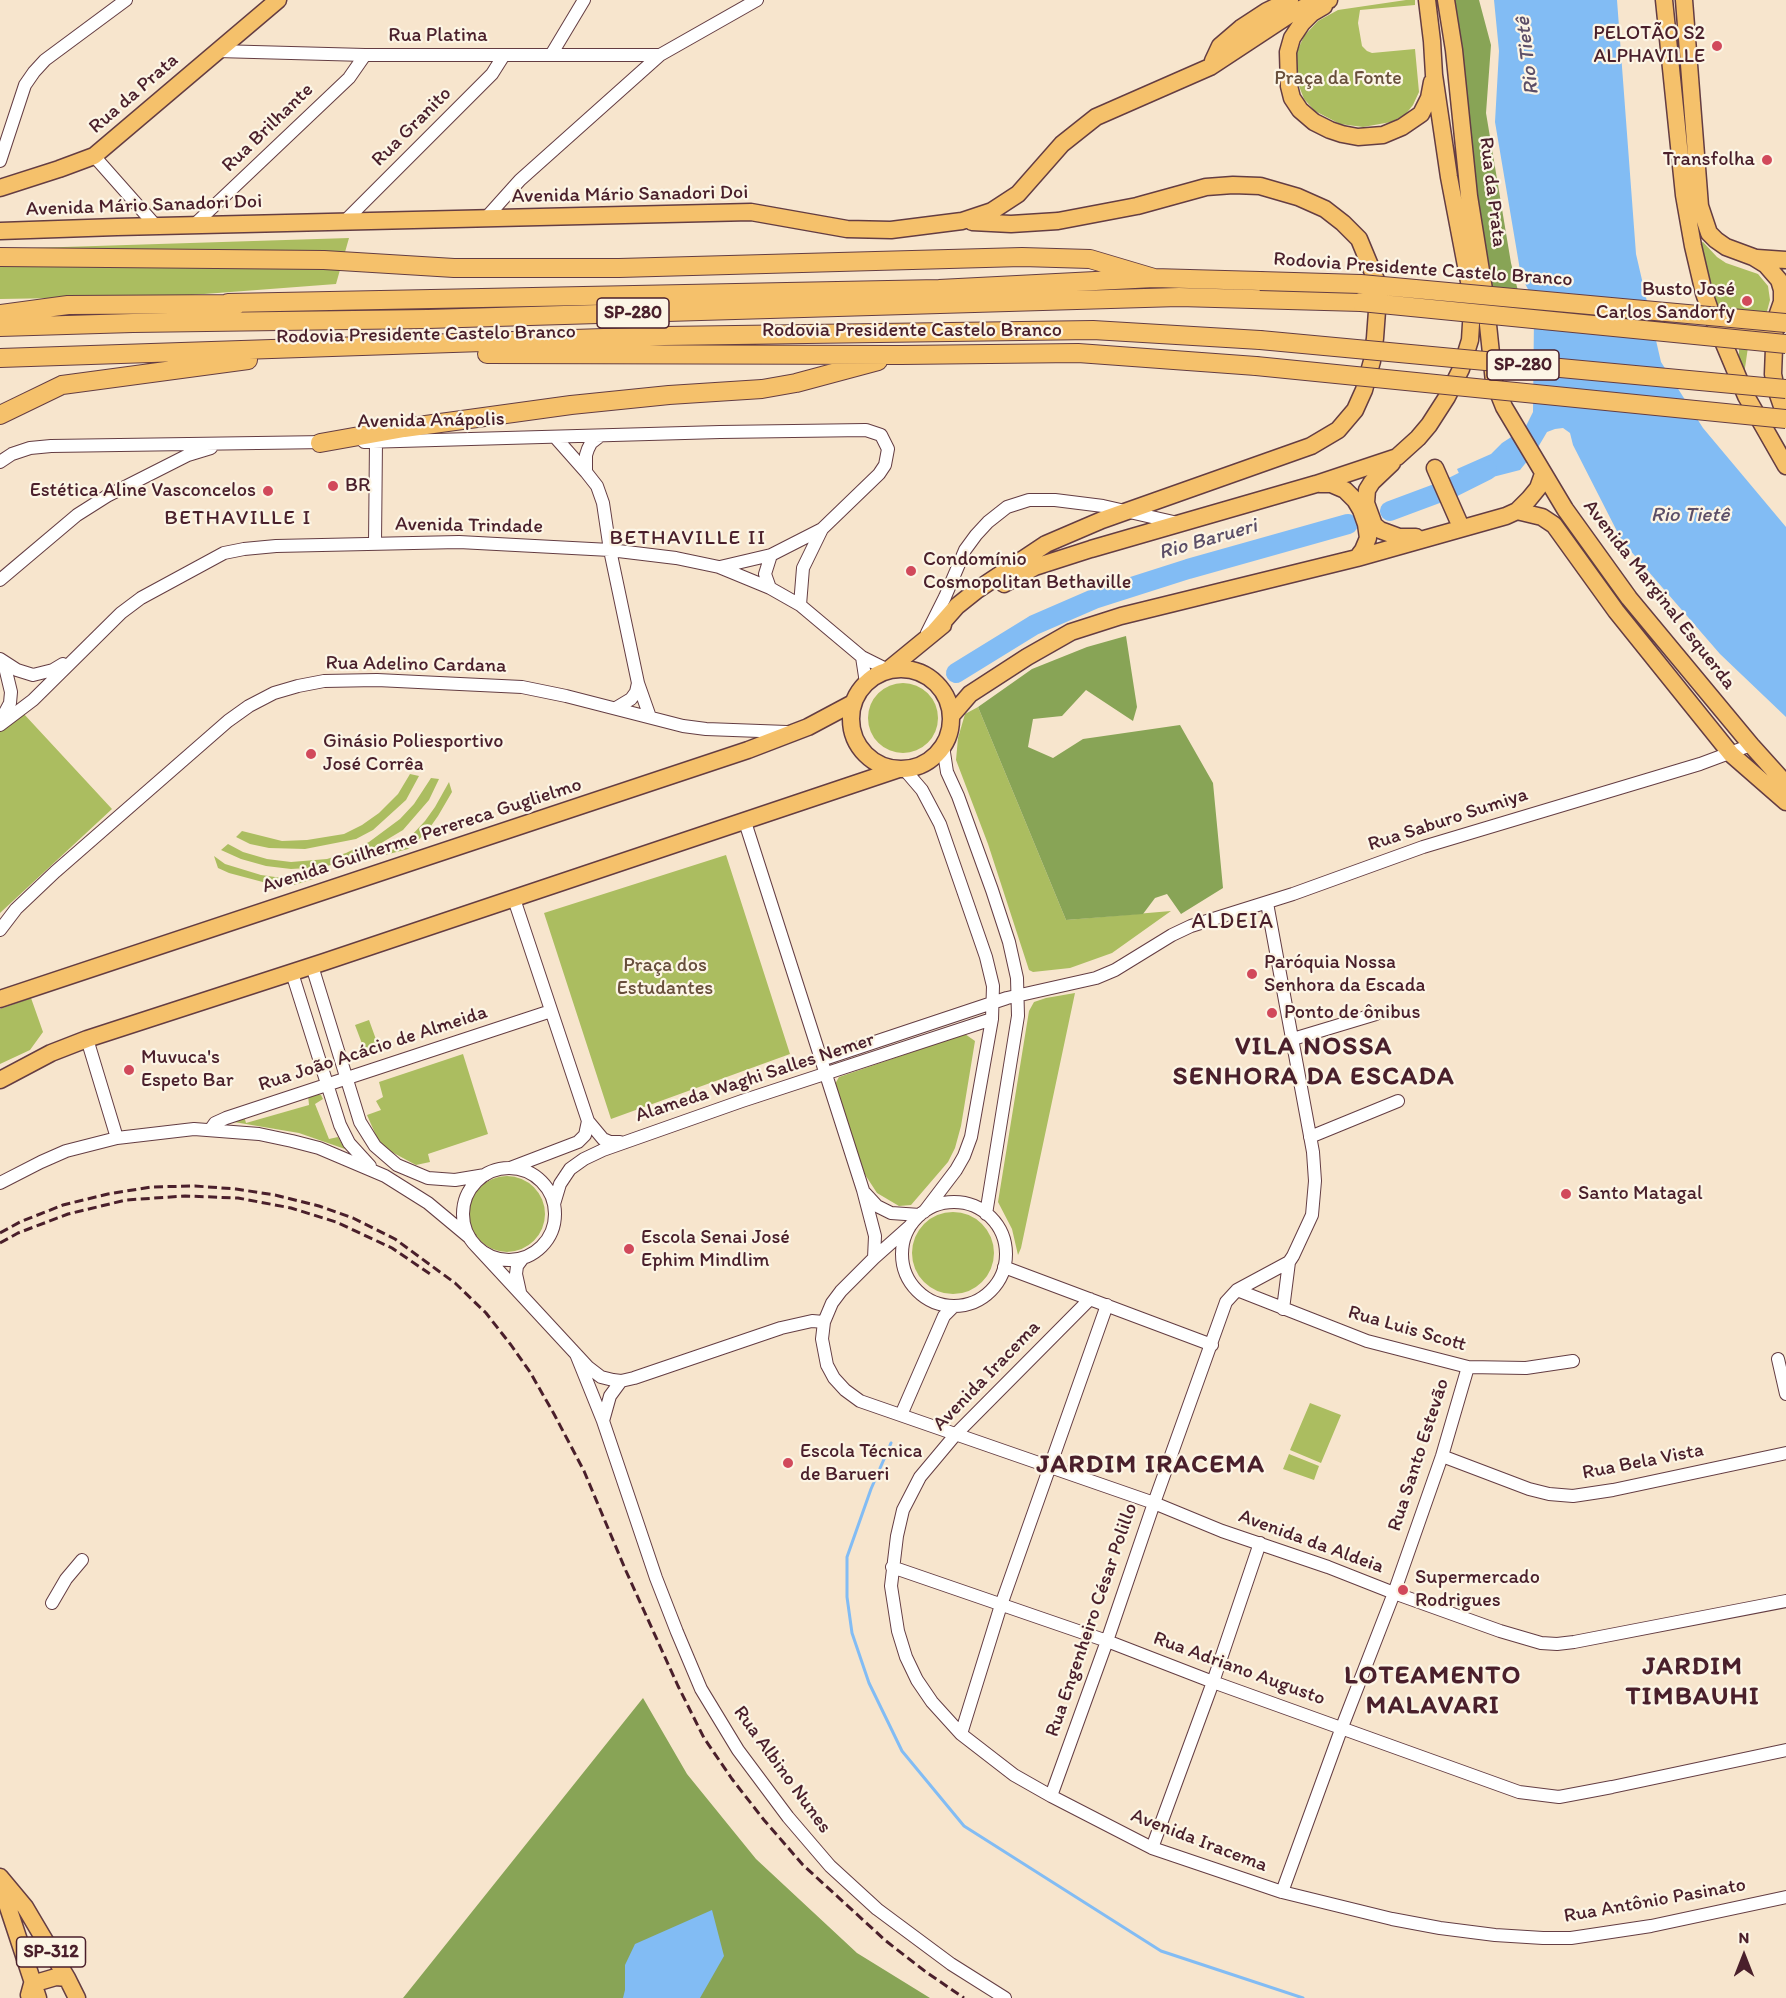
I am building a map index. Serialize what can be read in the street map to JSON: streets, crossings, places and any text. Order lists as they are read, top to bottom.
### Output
{
  "streets": {
    "highway": ["Rodovia Presidente Castelo Branco", "SP-280"],
    "main road": [
      "Rua da Prata",
      "Avenida Mário Sanadori Doi",
      "Avenida Marginal Esquerda",
      "Avenida Guilherme Perereca Guglielmo",
      "SP-312"
    ],
    "street": [
      "Rua Platina",
      "Rua Granito",
      "Rua Brilhante",
      "Avenida Anápolis",
      "Avenida Trindade",
      "Rua Adelino Cardana",
      "Rua Saburo Sumiya",
      "Rua João Acácio de Almeida",
      "Alameda Waghi Salles Nemer",
      "Rua Luis Scott",
      "Avenida Iracema",
      "Rua Santo Estevão",
      "Rua Bela Vista",
      "Avenida da Aldeia",
      "Rua Engenheiro César Polillo",
      "Rua Adriano Augusto",
      "Rua Albino Nunes",
      "Rua Antônio Pasinato"
    ]
  },
  "crossings": [
    ["Rua Platina", "Rua da Prata"],
    ["Rua Platina", "Rua Granito"],
    ["Rua Platina", "Rua Brilhante"],
    ["Rua da Prata", "Avenida Marginal Esquerda"],
    ["Rua Granito", "Avenida Mário Sanadori Doi"],
    ["Rua Brilhante", "Avenida Mário Sanadori Doi"],
    ["Avenida Trindade", "Avenida Guilherme Perereca Guglielmo"],
    ["Avenida Marginal Esquerda", "Rua Saburo Sumiya"],
    ["Rua Adelino Cardana", "Avenida Guilherme Perereca Guglielmo"],
    ["Rua Saburo Sumiya", "Alameda Waghi Salles Nemer"],
    ["Rua Luis Scott", "Rua Santo Estevão"],
    ["Rua Luis Scott", "Rua Engenheiro César Polillo"],
    ["Avenida Iracema", "Rua Santo Estevão"],
    ["Avenida Iracema", "Avenida da Aldeia"],
    ["Avenida Iracema", "Rua Engenheiro César Polillo"],
    ["Avenida Iracema", "Rua Adriano Augusto"],
    ["Avenida Iracema", "Rua Antônio Pasinato"],
    ["Rua Santo Estevão", "Rua Bela Vista"],
    ["Rua Santo Estevão", "Avenida da Aldeia"],
    ["Rua Santo Estevão", "Rua Adriano Augusto"],
    ["Rua Santo Estevão", "Rua Antônio Pasinato"],
    ["Avenida da Aldeia", "Rua Engenheiro César Polillo"],
    ["Rua Engenheiro César Polillo", "Rua Adriano Augusto"]
  ],
  "districts": [
    "BETHAVILLE I",
    "BETHAVILLE II",
    "ALDEIA",
    "VILA NOSSA SENHORA DA ESCADA",
    "JARDIM IRACEMA",
    "JARDIM TIMBAUHI",
    "LOTEAMENTO MALAVARI"
  ],
  "water": ["Rio Tietê", "Rio Barueri"],
  "parks": ["Praça da Fonte", "Praça dos Estudantes"],
  "places": [
    "PELOTÃO S2 ALPHAVILLE",
    "Transfolha",
    "Busto José Carlos Sandorfy",
    "BR",
    "Estética Aline Vasconcelos",
    "Condomínio Cosmopolitan Bethaville",
    "Ginásio Poliesportivo José Corrêa",
    "Paróquia Nossa Senhora da Escada",
    "Ponto de ônibus",
    "Muvuca's Espeto Bar",
    "Santo Matagal",
    "Escola Senai José Ephim Mindlim",
    "Escola Técnica de Barueri",
    "Supermercado Rodrigues"
  ],
  "north": "top"
}
